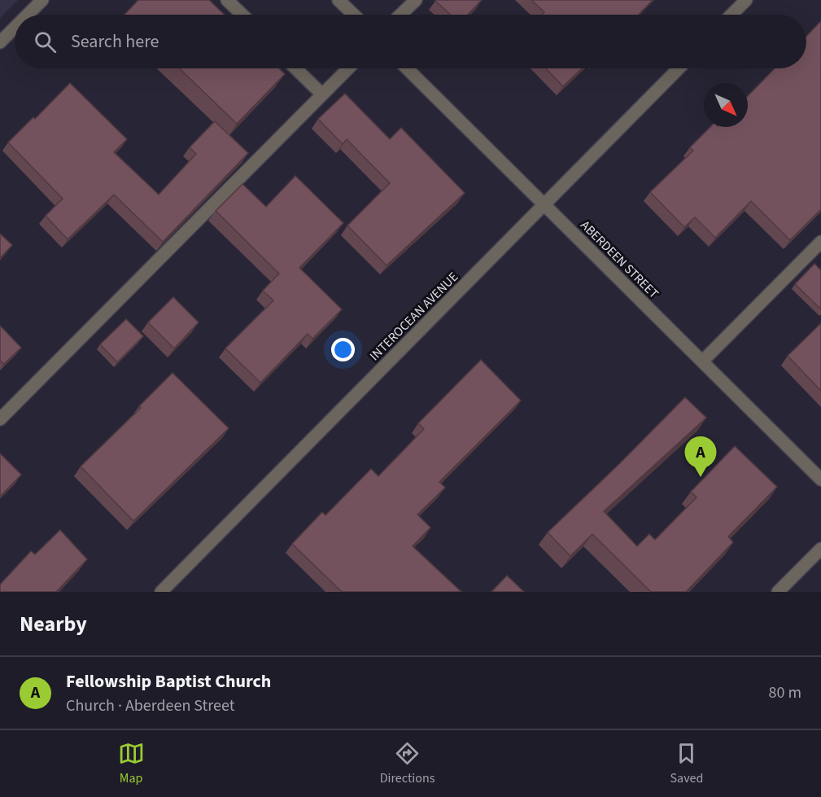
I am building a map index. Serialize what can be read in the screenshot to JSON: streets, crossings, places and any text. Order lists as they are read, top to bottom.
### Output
{
  "streets": {
    "street": ["ABERDEEN STREET", "INTEROCEAN AVENUE"]
  },
  "crossings": [
    ["ABERDEEN STREET", "INTEROCEAN AVENUE"]
  ],
  "north": "bottom right",
  "page": {
    "search": "Search here",
    "pins": "A",
    "heading": "Nearby",
    "list": [
      {
        "mark": "A",
        "name": "Fellowship Baptist Church",
        "note": "Church · Aberdeen Street",
        "value": "80 m"
      }
    ],
    "nav": ["Map", "Directions", "Saved"]
  }
}
